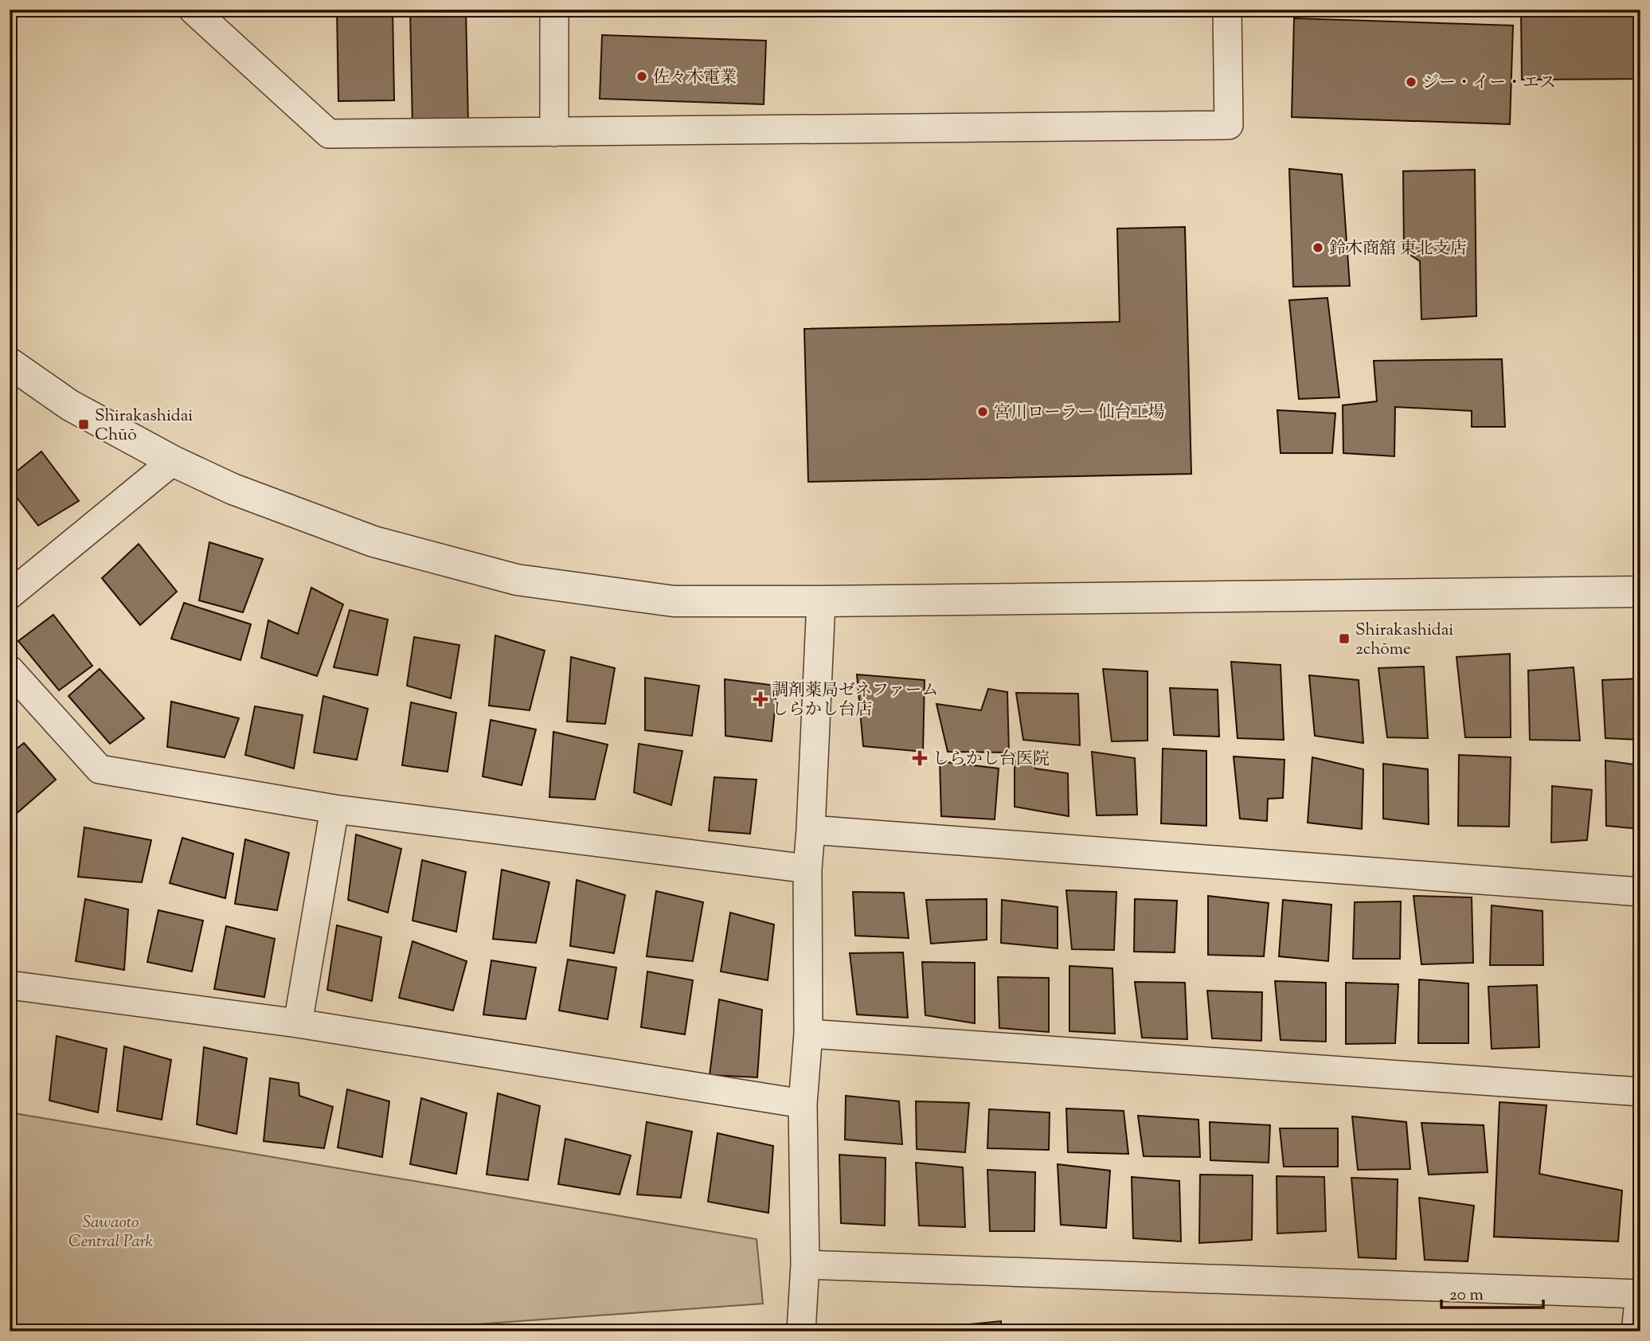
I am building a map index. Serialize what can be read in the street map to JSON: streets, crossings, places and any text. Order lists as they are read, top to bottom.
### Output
{
  "parks": ["Sawaoto Central Park"],
  "places": {
    "other": [
      "佐々木電業",
      "ジー・イー・エス",
      "鈴木商舘 東北支店",
      "宮川ローラー 仙台工場"
    ],
    "transit": ["Shirakashidai Chūō", "Shirakashidai 2chōme"],
    "health": ["調剤薬局ゼネファーム しらかし台店", "しらかし台医院"]
  },
  "scale_bar": "20 m"
}
